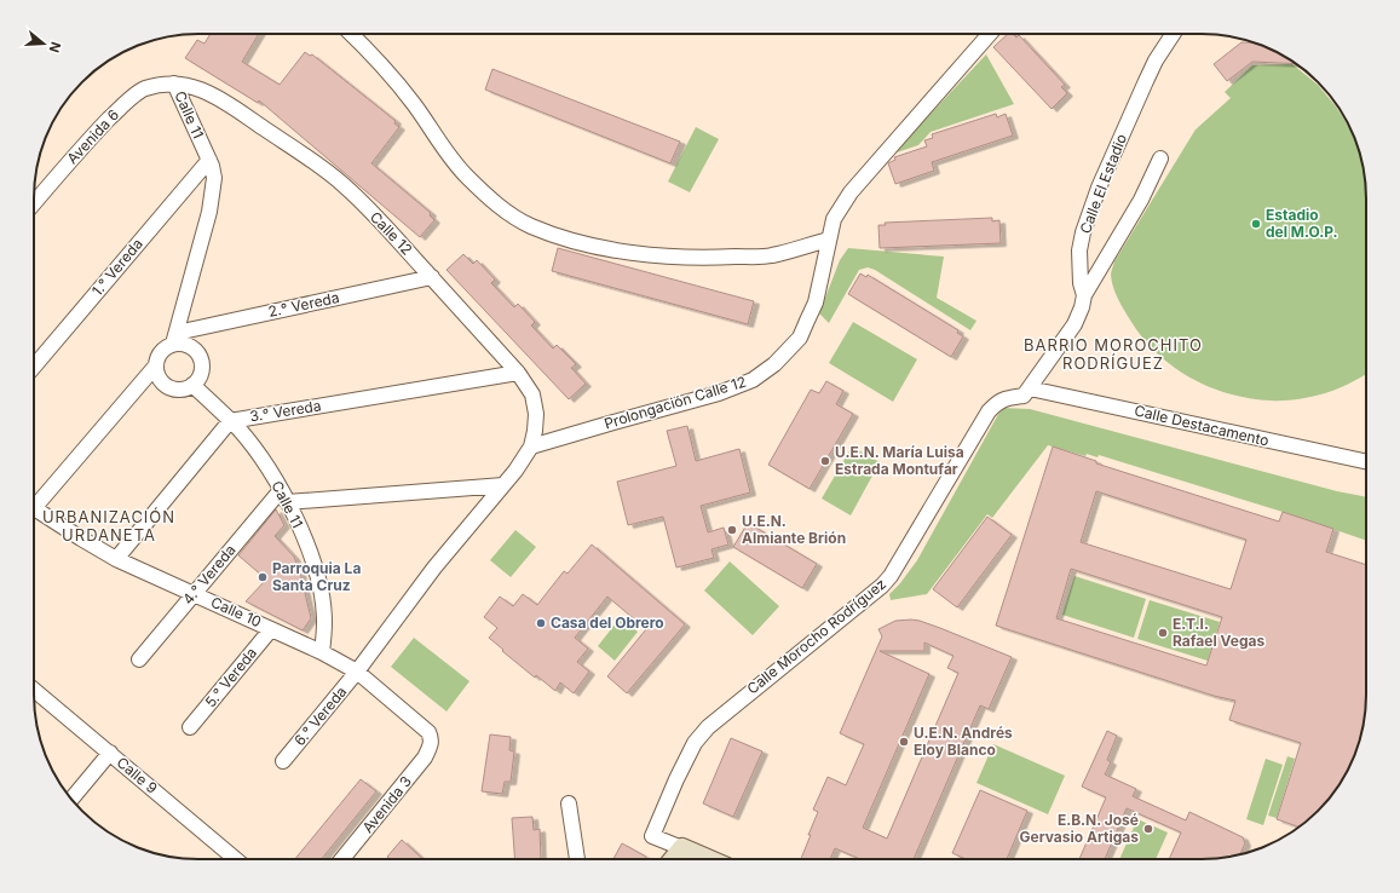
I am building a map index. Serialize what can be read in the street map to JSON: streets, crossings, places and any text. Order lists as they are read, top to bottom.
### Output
{
  "streets": {
    "street": [
      "Calle 11",
      "Avenida 6",
      "Calle El Estadio",
      "Calle 12",
      "1.° Vereda",
      "2.° Vereda",
      "Prolongación Calle 12",
      "3.° Vereda",
      "Calle Destacamento",
      "4.° Vereda",
      "Calle 10",
      "Calle Morocho Rodríguez",
      "5.° Vereda",
      "6.° Vereda",
      "Calle 9",
      "Avenida 3"
    ]
  },
  "crossings": [
    ["Calle 11", "Avenida 6"],
    ["Calle 11", "Calle 12"],
    ["Calle 11", "1.° Vereda"],
    ["Calle 11", "2.° Vereda"],
    ["Calle 11", "3.° Vereda"],
    ["Calle 11", "4.° Vereda"],
    ["Calle 11", "Calle 10"],
    ["Avenida 6", "Calle 12"],
    ["Calle El Estadio", "Calle Destacamento"],
    ["Calle El Estadio", "Calle Morocho Rodríguez"],
    ["Calle 12", "2.° Vereda"],
    ["Calle 12", "Prolongación Calle 12"],
    ["Calle 12", "3.° Vereda"],
    ["3.° Vereda", "Calle 10"],
    ["Calle Destacamento", "Calle Morocho Rodríguez"],
    ["4.° Vereda", "Calle 10"],
    ["Calle 10", "5.° Vereda"],
    ["Calle 10", "6.° Vereda"],
    ["Calle 10", "Avenida 3"]
  ],
  "districts": ["BARRIO MOROCHITO RODRÍGUEZ", "URBANIZACIÓN URDANETA"],
  "places": [
    "Estadio del M.O.P.",
    "U.E.N. María Luisa Estrada Montufar",
    "U.E.N. Almiante Brión",
    "Parroquia La Santa Cruz",
    "Casa del Obrero",
    "E.T.I. Rafael Vegas",
    "U.E.N. Andrés Eloy Blanco",
    "E.B.N. José Gervasio Artigas"
  ],
  "north": "right"
}
